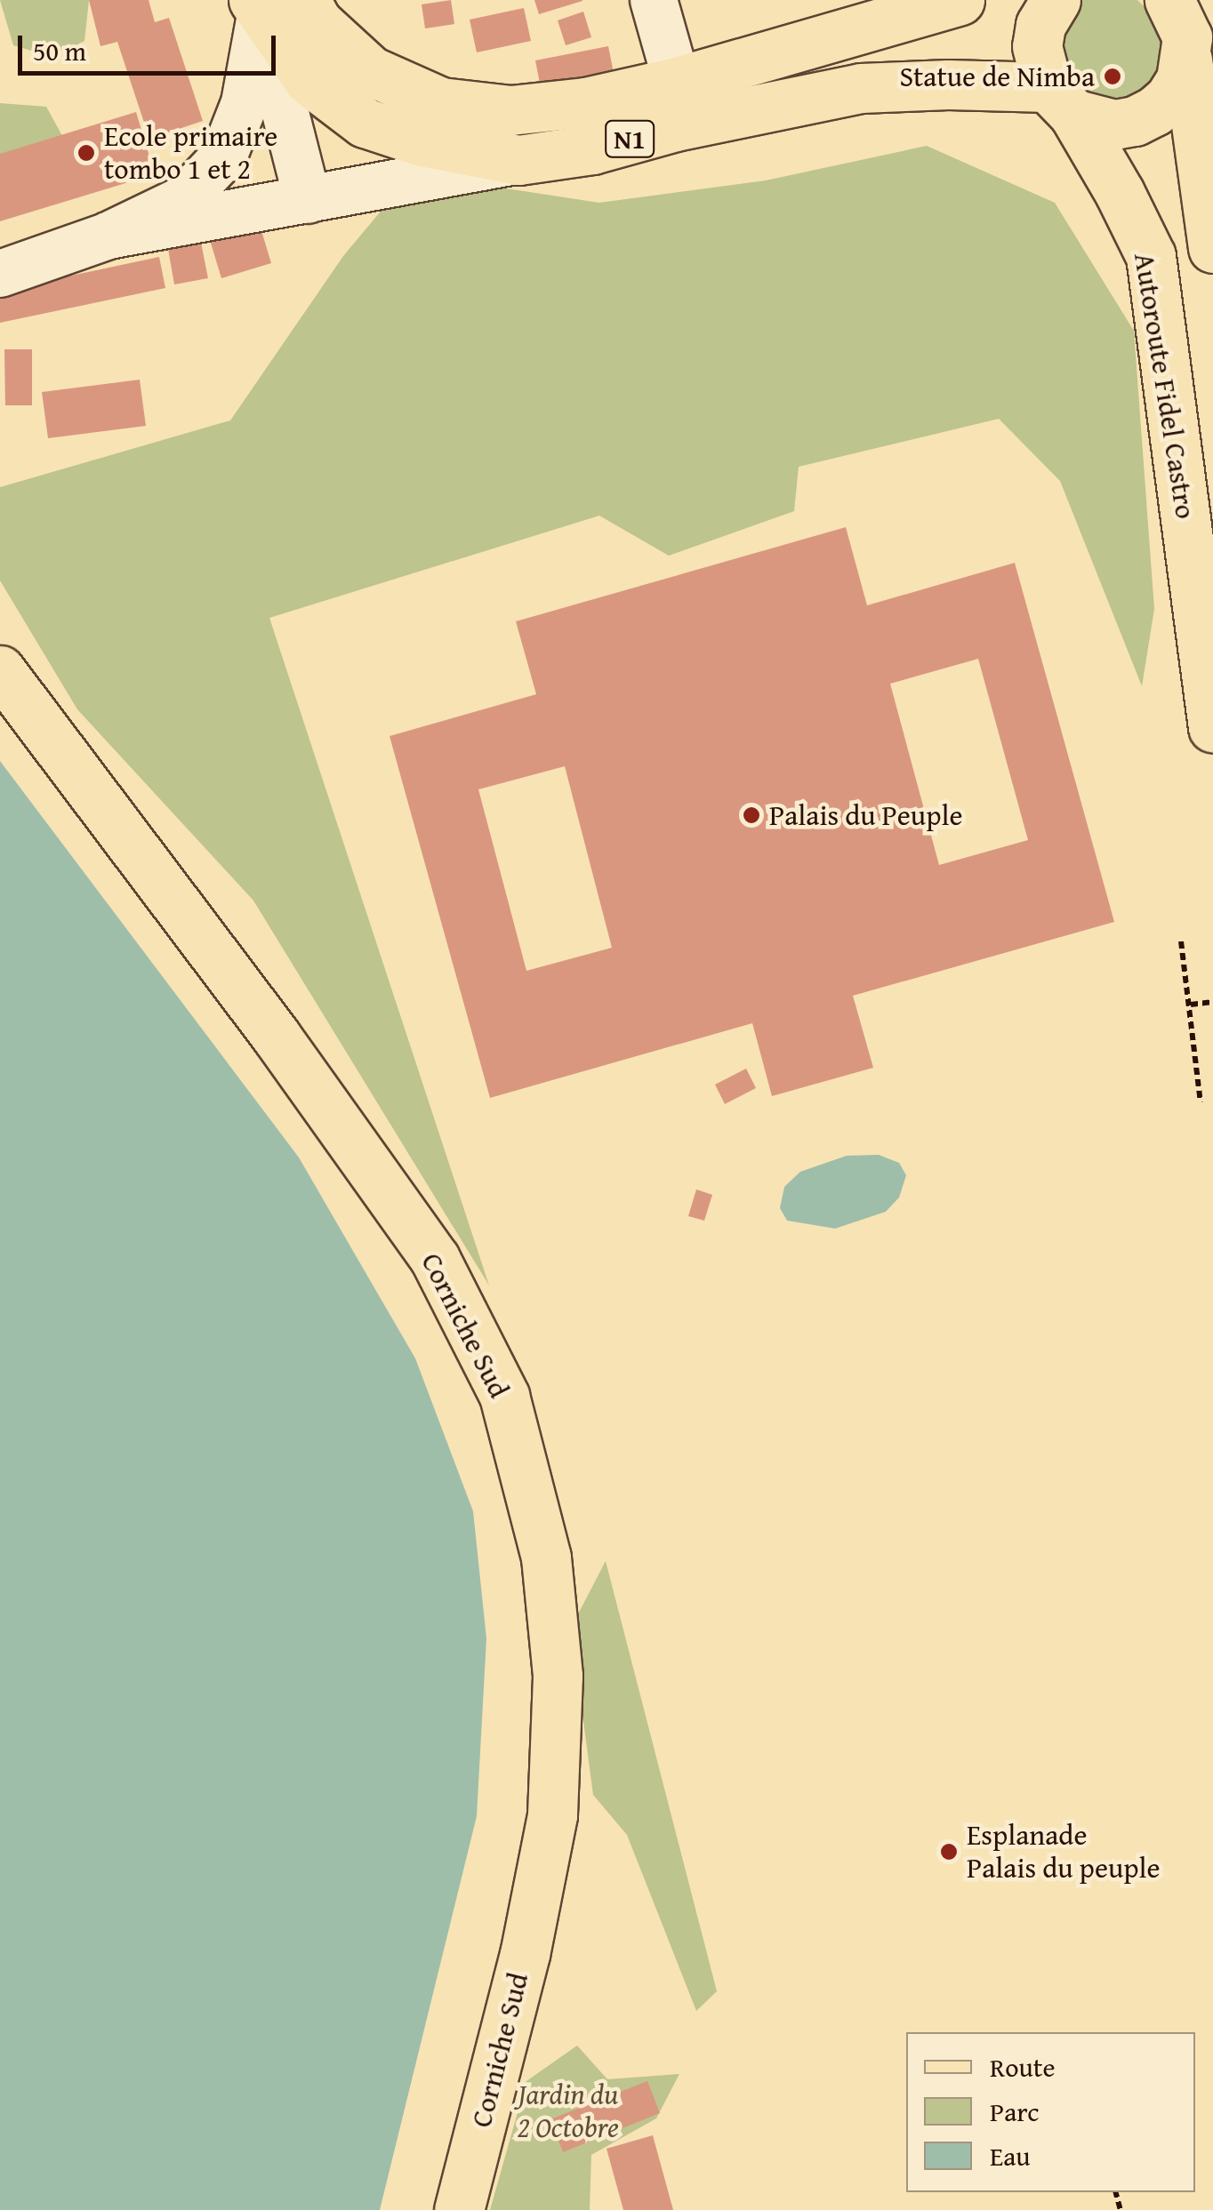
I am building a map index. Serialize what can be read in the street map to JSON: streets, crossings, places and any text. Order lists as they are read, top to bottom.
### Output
{
  "streets": {
    "main road": ["N1", "Autoroute Fidel Castro", "Corniche Sud"]
  },
  "crossings": [
    ["N1", "Autoroute Fidel Castro"]
  ],
  "parks": ["Jardin du 2 Octobre"],
  "places": [
    "Statue de Nimba",
    "Ecole primaire tombo 1 et 2",
    "Palais du Peuple",
    "Esplanade Palais du peuple"
  ],
  "legend": ["Route", "Parc", "Eau"],
  "scale_bar": "50 m"
}
